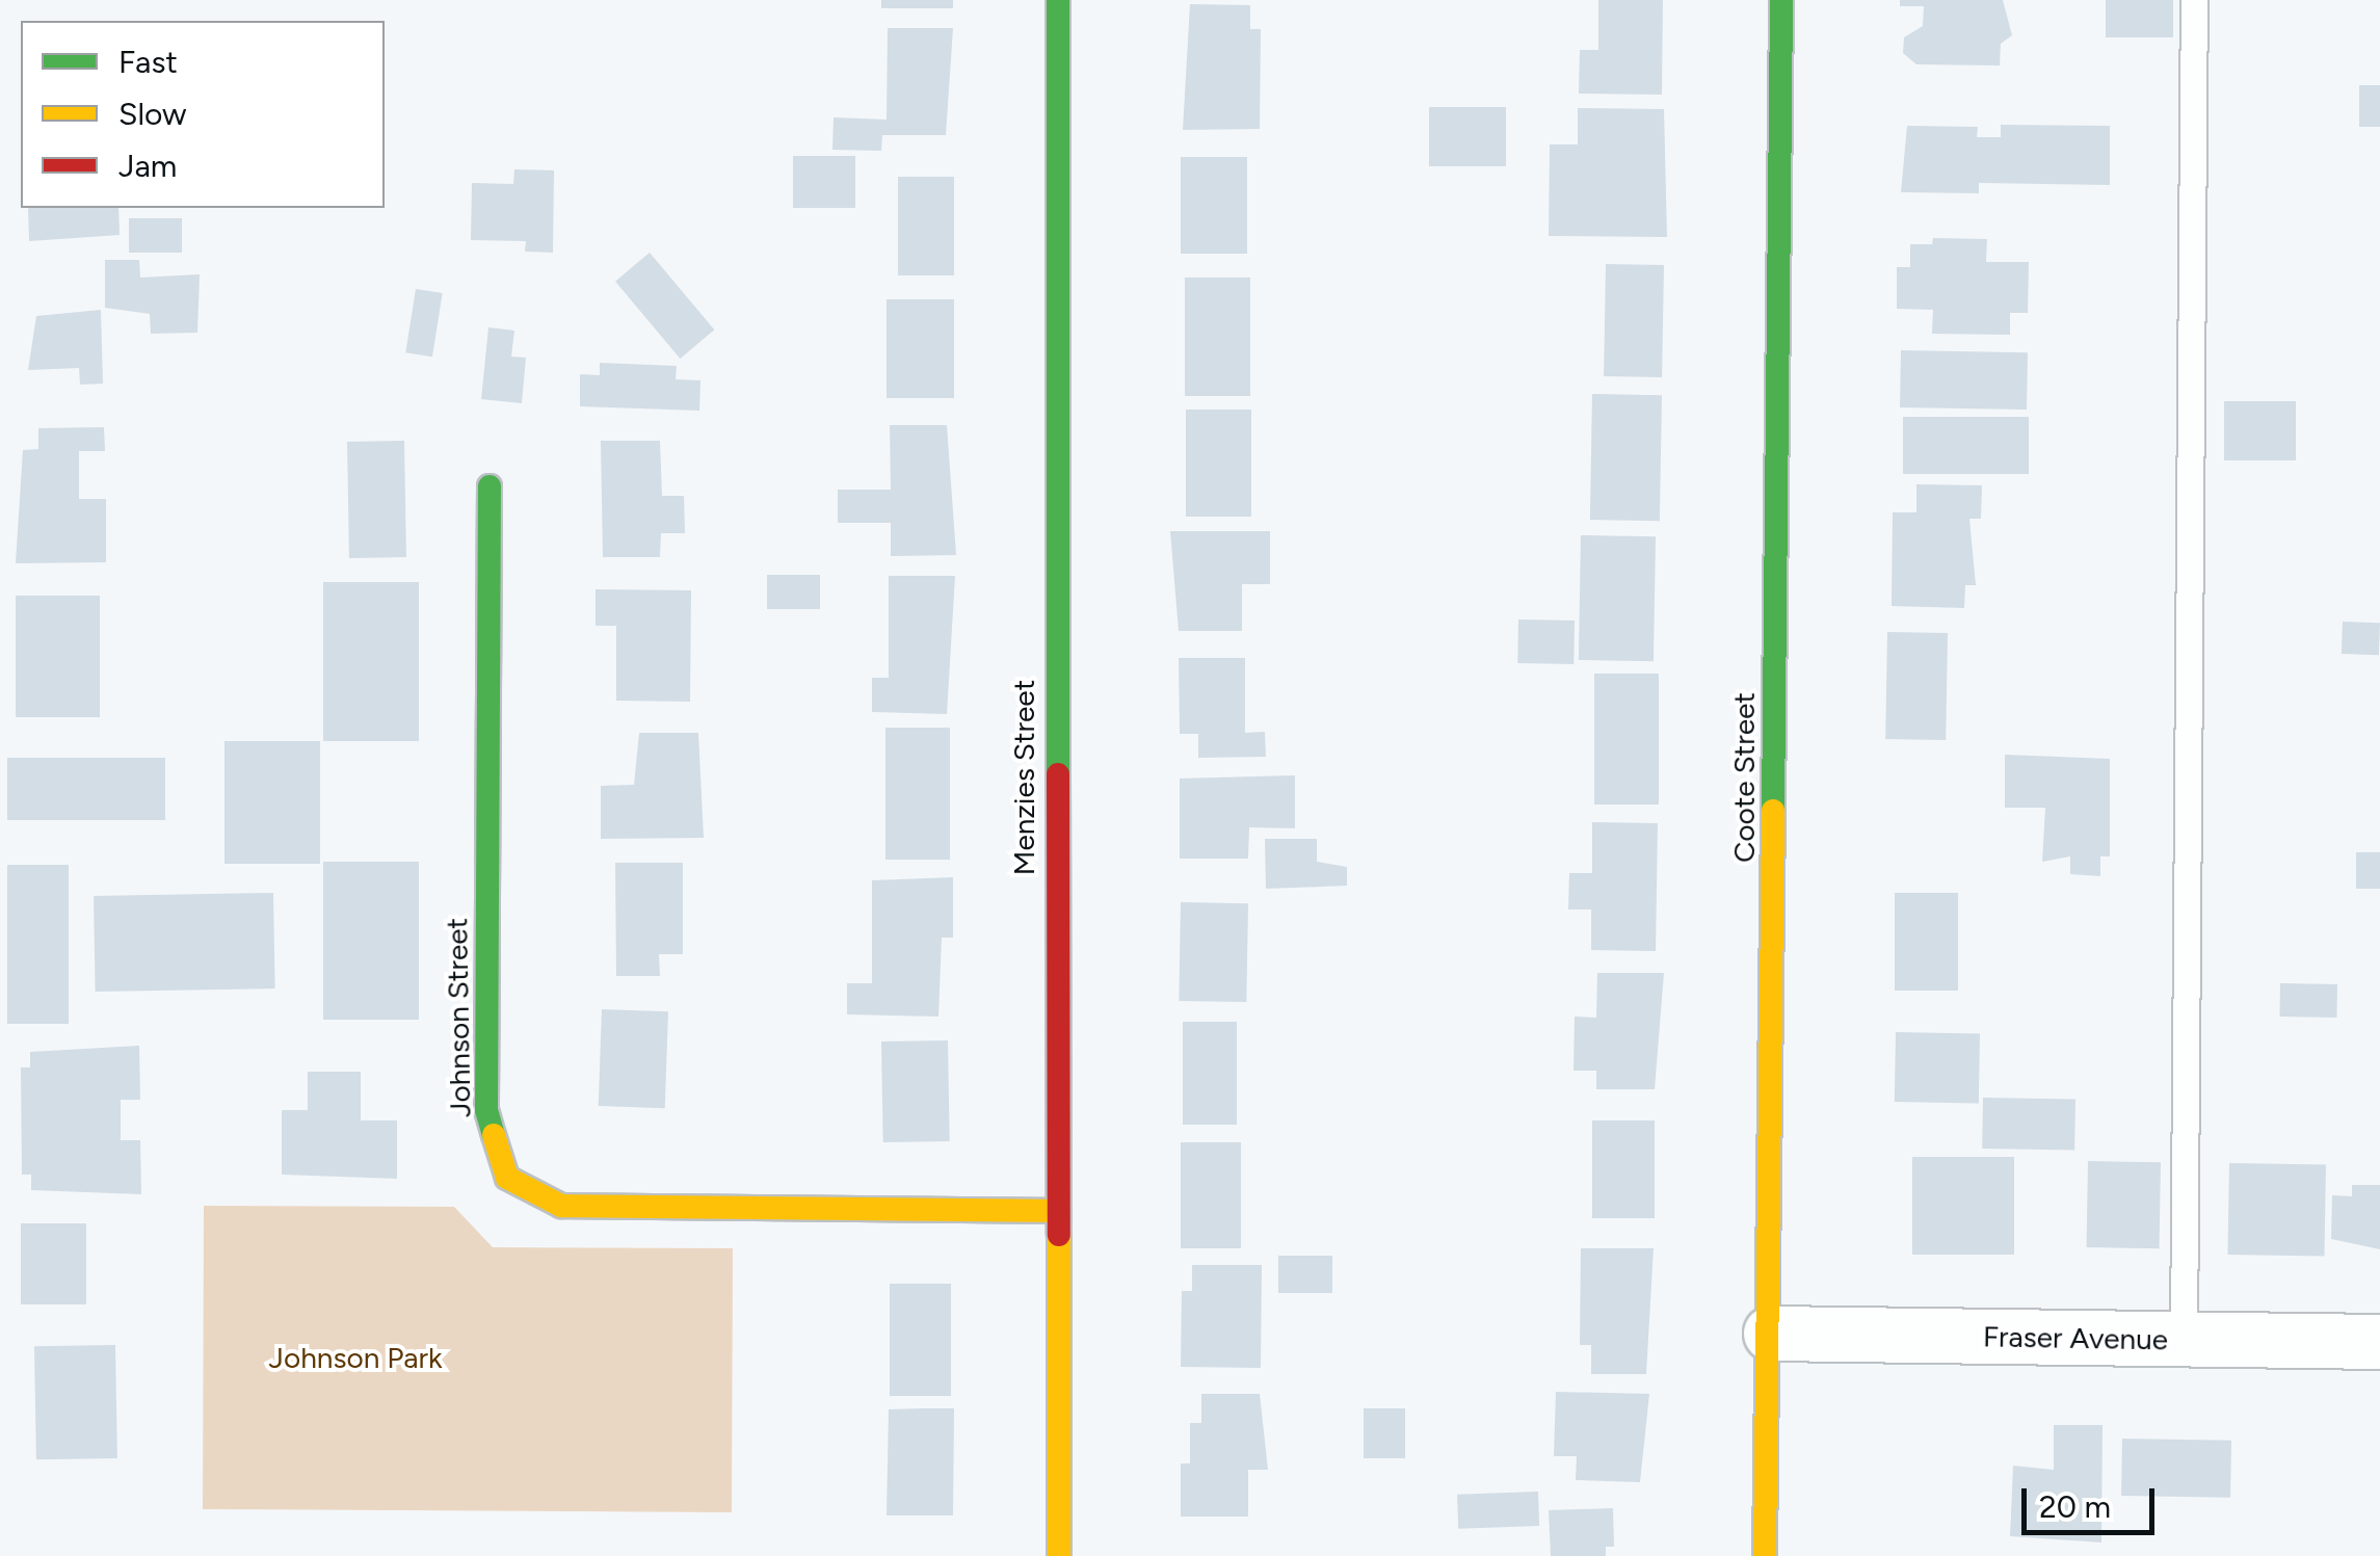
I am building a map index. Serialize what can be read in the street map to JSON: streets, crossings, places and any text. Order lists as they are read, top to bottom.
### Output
{
  "streets": {
    "street": [
      "Menzies Street",
      "Coote Street",
      "Johnson Street",
      "Fraser Avenue"
    ]
  },
  "crossings": [
    ["Menzies Street", "Johnson Street"],
    ["Coote Street", "Fraser Avenue"]
  ],
  "parks": ["Johnson Park"],
  "legend": ["Fast", "Slow", "Jam"],
  "scale_bar": "20 m"
}
